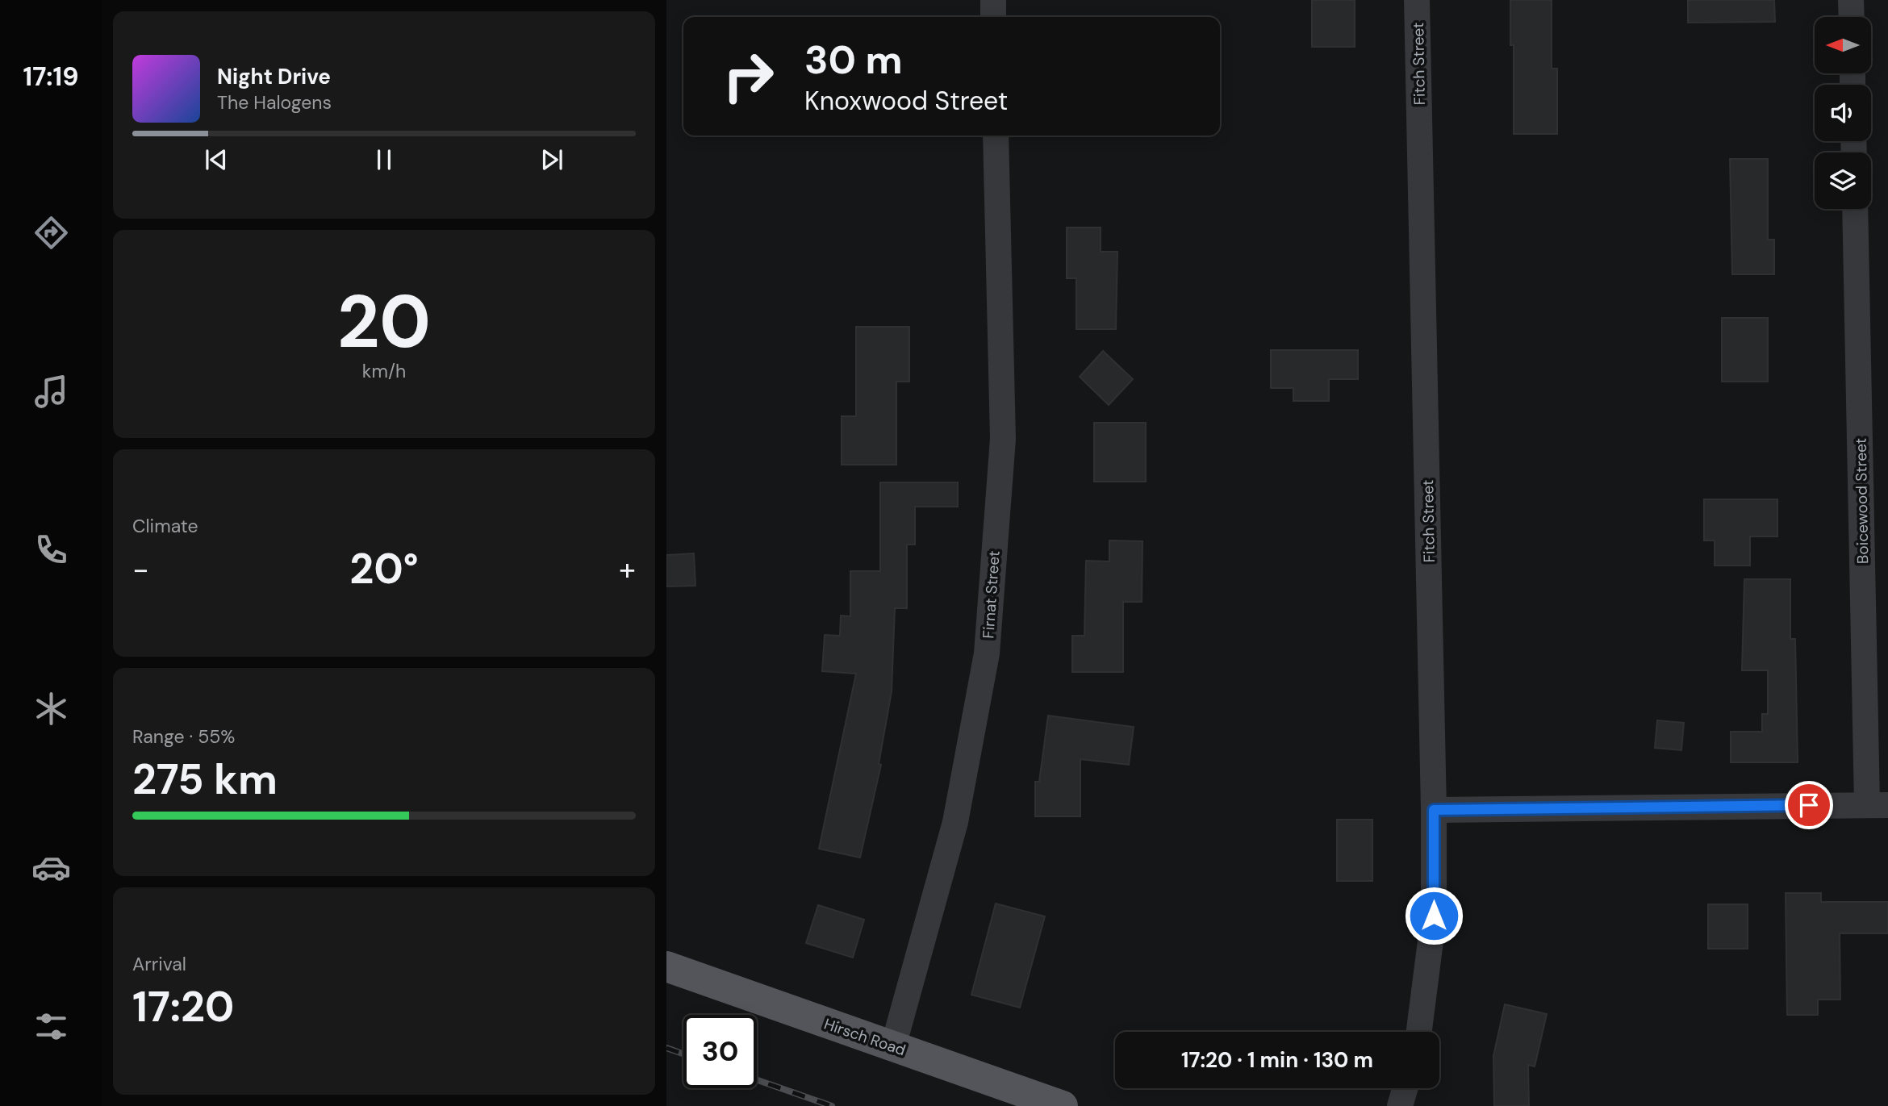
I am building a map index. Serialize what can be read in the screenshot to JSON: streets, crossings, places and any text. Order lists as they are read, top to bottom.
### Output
{
  "streets": {
    "main road": ["Hirsch Road"],
    "street": ["Fitch Street", "Boicewood Street", "Firnat Street"]
  },
  "crossings": [
    ["Firnat Street", "Hirsch Road"]
  ],
  "north": "left",
  "page": {
    "tabs": "17:19",
    "turn": ["30 m", "Knoxwood Street"],
    "song": ["Night Drive", "The Halogens"],
    "tile": [
      ["20", "km/h"],
      "Climate",
      ["Range · 55%", "275 km"],
      ["Arrival", "17:20"]
    ],
    "heat": ["−", "20°", "+"],
    "limit": "30",
    "trip": "17:20 · 1 min · 130 m"
  }
}
